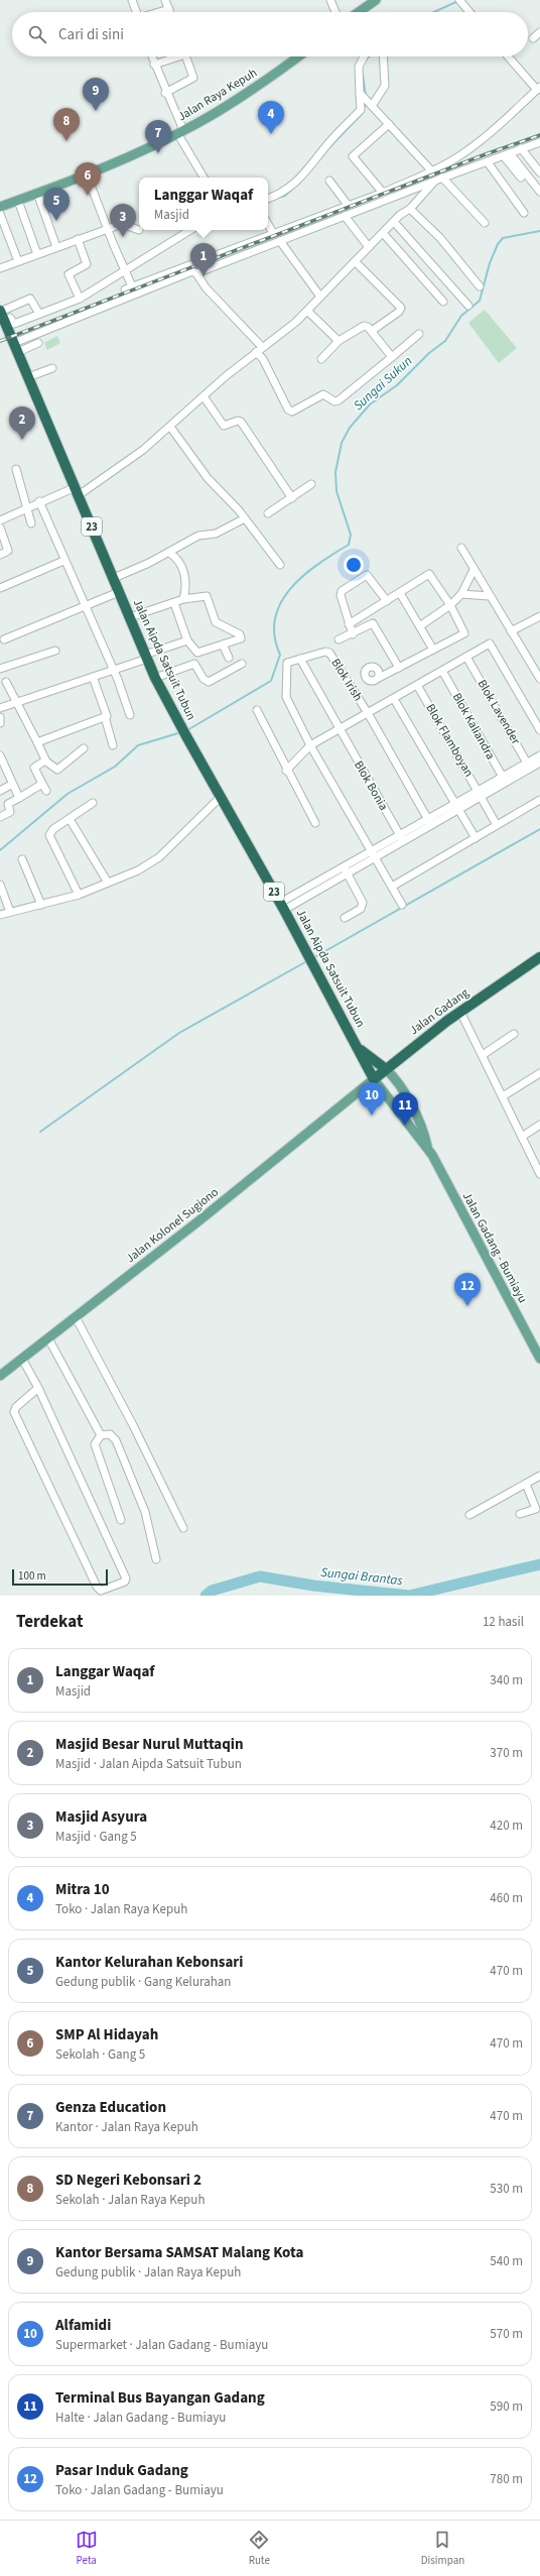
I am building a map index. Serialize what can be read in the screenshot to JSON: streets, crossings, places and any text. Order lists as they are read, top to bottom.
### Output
{
  "streets": {
    "highway": ["23", "Jalan Aipda Satsuit Tubun", "Jalan Gadang"],
    "main road": ["Jalan Raya Kepuh", "Jalan Kolonel Sugiono", "Jalan Gadang - Bumiayu"],
    "street": [
      "Blok Irish",
      "Blok Lavender",
      "Blok Kaliandra",
      "Blok Flamboyan",
      "Blok Bonia"
    ]
  },
  "crossings": [
    ["Jalan Aipda Satsuit Tubun", "Jalan Gadang"],
    ["Jalan Aipda Satsuit Tubun", "Jalan Gadang - Bumiayu"],
    ["Blok Irish", "Blok Bonia"],
    ["Jalan Gadang", "Jalan Kolonel Sugiono"],
    ["Jalan Gadang", "Jalan Gadang - Bumiayu"]
  ],
  "water": ["Sungai Sukun", "Sungai Brantas"],
  "scale_bar": "100 m",
  "page": {
    "search": "Cari di sini",
    "pins": [
      "9",
      "4",
      "8",
      "7",
      "6",
      "5",
      "3",
      "1",
      "2",
      "10",
      "11",
      "12"
    ],
    "popup": ["Langgar Waqaf", "Masjid"],
    "scale": "100 m",
    "heading": ["Terdekat", "12 hasil"],
    "list": [
      {
        "mark": "1",
        "name": "Langgar Waqaf",
        "note": "Masjid",
        "value": "340 m"
      },
      {
        "mark": "2",
        "name": "Masjid Besar Nurul Muttaqin",
        "note": "Masjid · Jalan Aipda Satsuit Tubun",
        "value": "370 m"
      },
      {
        "mark": "3",
        "name": "Masjid Asyura",
        "note": "Masjid · Gang 5",
        "value": "420 m"
      },
      {
        "mark": "4",
        "name": "Mitra 10",
        "note": "Toko · Jalan Raya Kepuh",
        "value": "460 m"
      },
      {
        "mark": "5",
        "name": "Kantor Kelurahan Kebonsari",
        "note": "Gedung publik · Gang Kelurahan",
        "value": "470 m"
      },
      {
        "mark": "6",
        "name": "SMP Al Hidayah",
        "note": "Sekolah · Gang 5",
        "value": "470 m"
      },
      {
        "mark": "7",
        "name": "Genza Education",
        "note": "Kantor · Jalan Raya Kepuh",
        "value": "470 m"
      },
      {
        "mark": "8",
        "name": "SD Negeri Kebonsari 2",
        "note": "Sekolah · Jalan Raya Kepuh",
        "value": "530 m"
      },
      {
        "mark": "9",
        "name": "Kantor Bersama SAMSAT Malang Kota",
        "note": "Gedung publik · Jalan Raya Kepuh",
        "value": "540 m"
      },
      {
        "mark": "10",
        "name": "Alfamidi",
        "note": "Supermarket · Jalan Gadang - Bumiayu",
        "value": "570 m"
      },
      {
        "mark": "11",
        "name": "Terminal Bus Bayangan Gadang",
        "note": "Halte · Jalan Gadang - Bumiayu",
        "value": "590 m"
      },
      {
        "mark": "12",
        "name": "Pasar Induk Gadang",
        "note": "Toko · Jalan Gadang - Bumiayu",
        "value": "780 m"
      }
    ],
    "nav": ["Peta", "Rute", "Disimpan"]
  }
}
